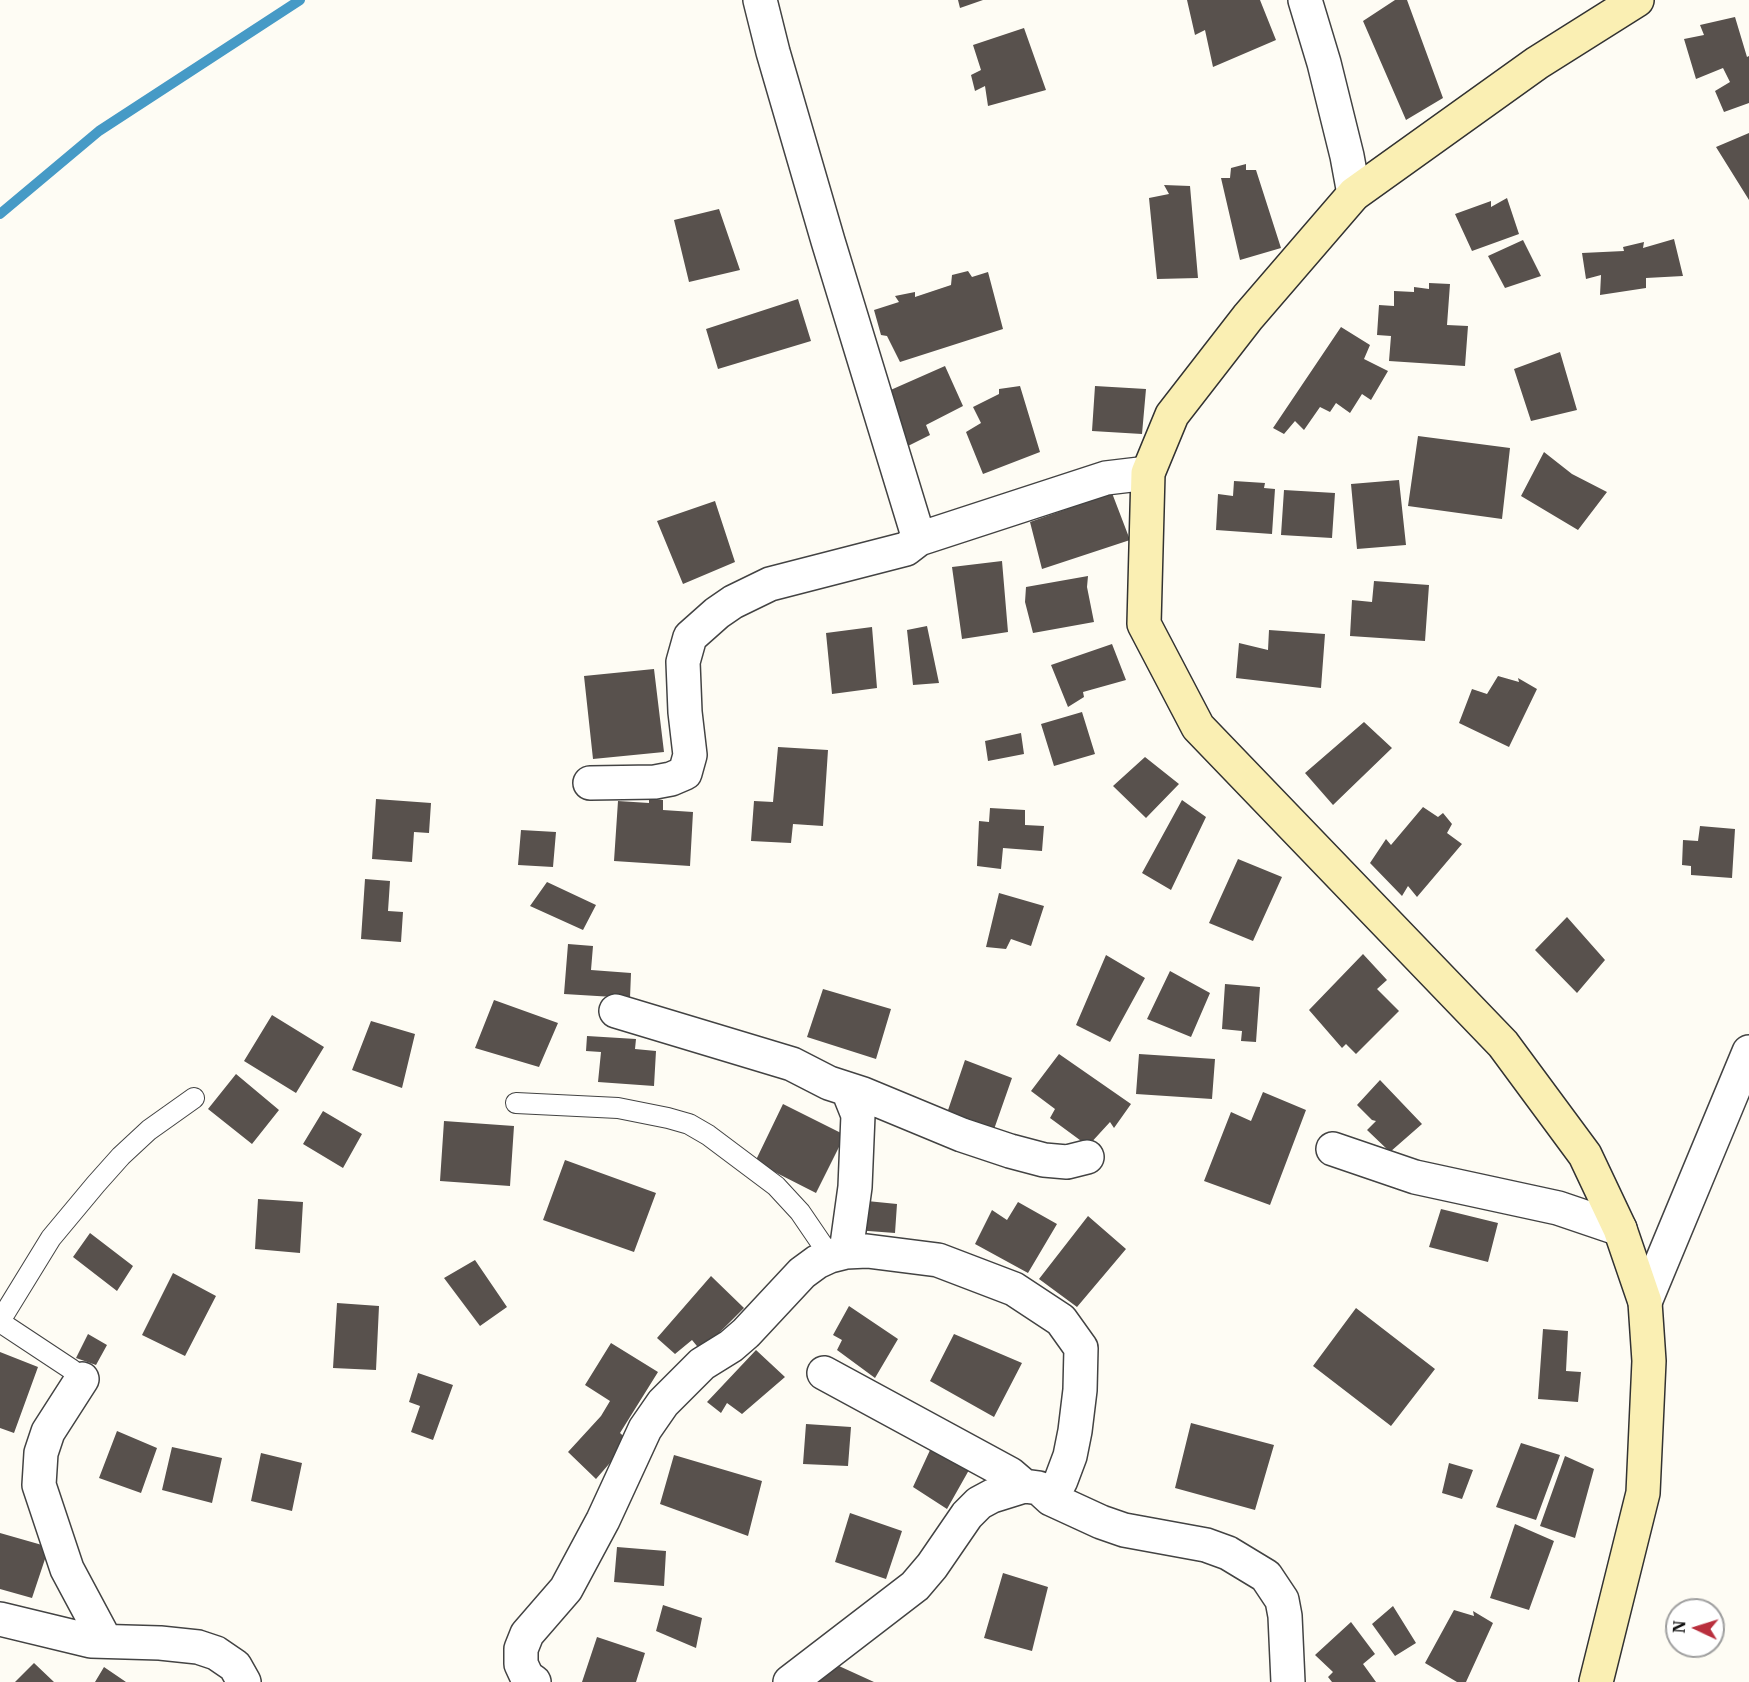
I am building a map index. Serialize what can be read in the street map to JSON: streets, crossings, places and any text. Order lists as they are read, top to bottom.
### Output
{
  "north": "left"
}
